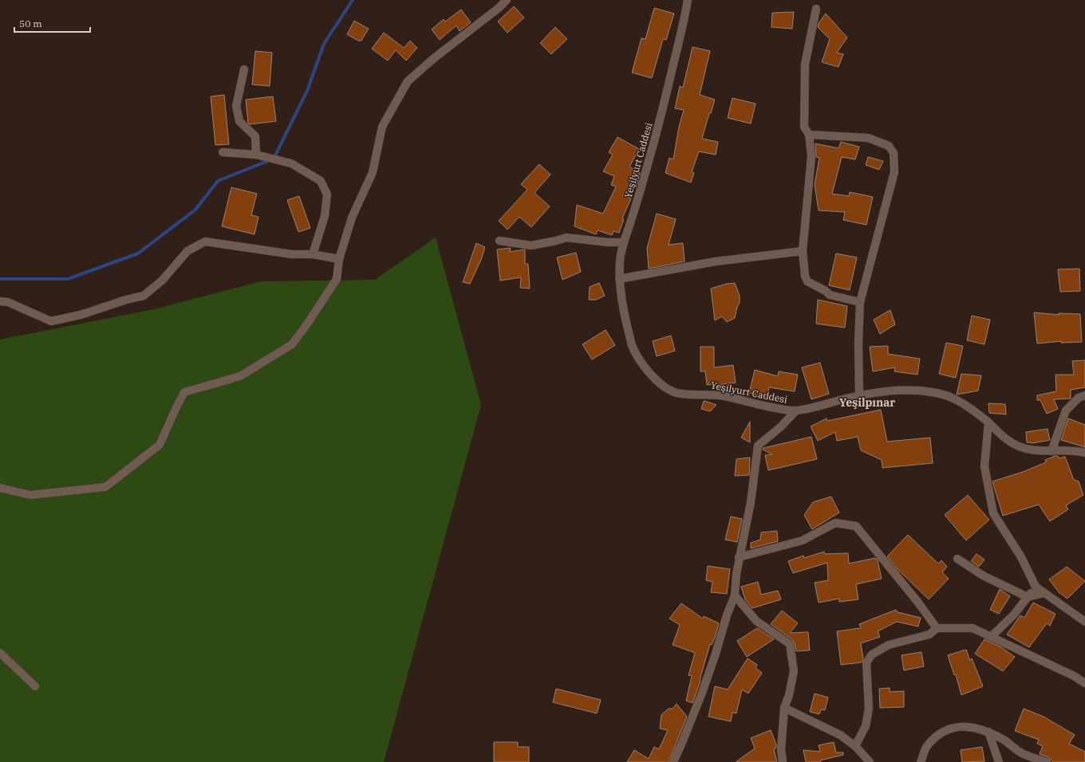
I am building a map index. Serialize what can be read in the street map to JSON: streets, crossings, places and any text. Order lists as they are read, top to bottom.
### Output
{
  "streets": {
    "street": ["Yeşilyurt Caddesi"]
  },
  "districts": ["Yeşilpınar"],
  "scale_bar": "50 m"
}
